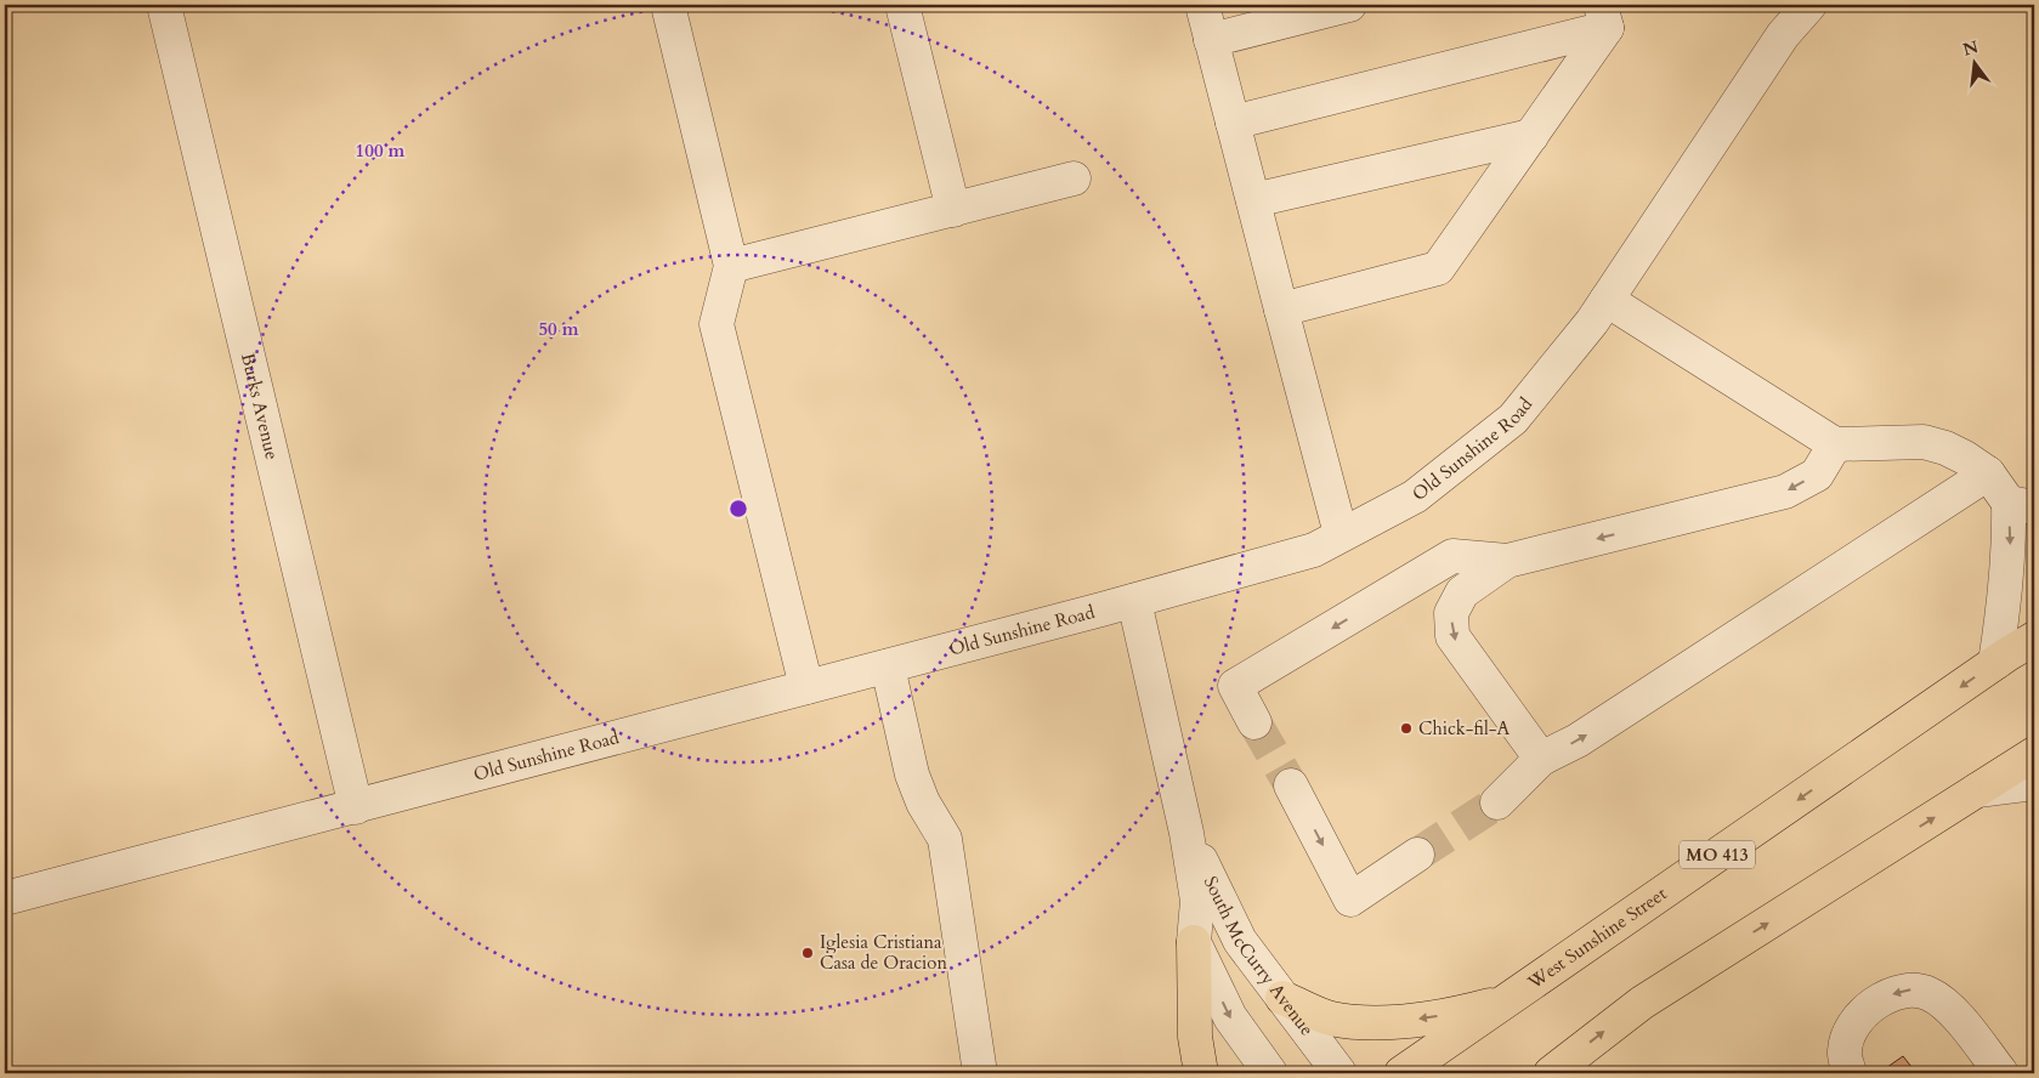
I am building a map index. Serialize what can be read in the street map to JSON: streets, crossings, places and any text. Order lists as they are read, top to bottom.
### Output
{
  "streets": {
    "main road": ["MO 413", "West Sunshine Street"],
    "street": ["Burks Avenue", "Old Sunshine Road", "South McCurry Avenue"]
  },
  "crossings": [
    ["Burks Avenue", "Old Sunshine Road"],
    ["Old Sunshine Road", "South McCurry Avenue"]
  ],
  "places": ["Chick-fil-A", "Iglesia Cristiana Casa de Oracion"],
  "north": "top",
  "rings": ["100 m", "50 m"]
}
